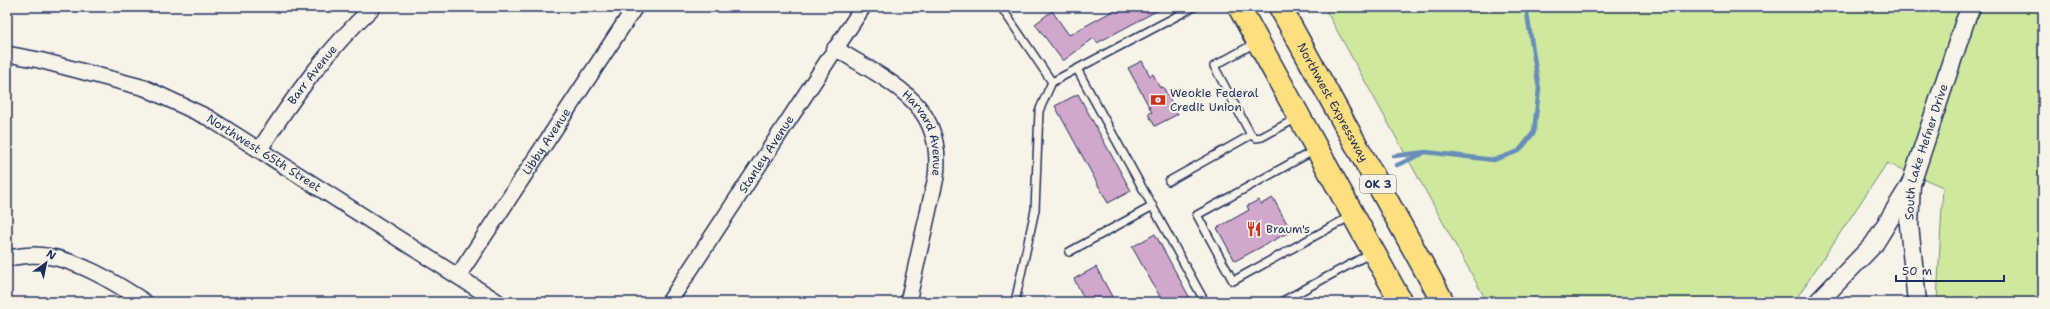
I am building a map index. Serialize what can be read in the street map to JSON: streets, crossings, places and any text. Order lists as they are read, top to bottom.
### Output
{
  "streets": {
    "highway": ["Northwest Expressway", "OK 3"],
    "street": [
      "Barr Avenue",
      "Harvard Avenue",
      "Libby Avenue",
      "South Lake Hefner Drive",
      "Northwest 65th Street",
      "Stanley Avenue"
    ]
  },
  "crossings": [
    ["Barr Avenue", "Northwest 65th Street"],
    ["Harvard Avenue", "Stanley Avenue"],
    ["Libby Avenue", "Northwest 65th Street"]
  ],
  "places": {
    "bank": ["Weokie Federal Credit Union"],
    "restaurant": ["Braum's"]
  },
  "scale_bar": "50 m",
  "north": "top right"
}
